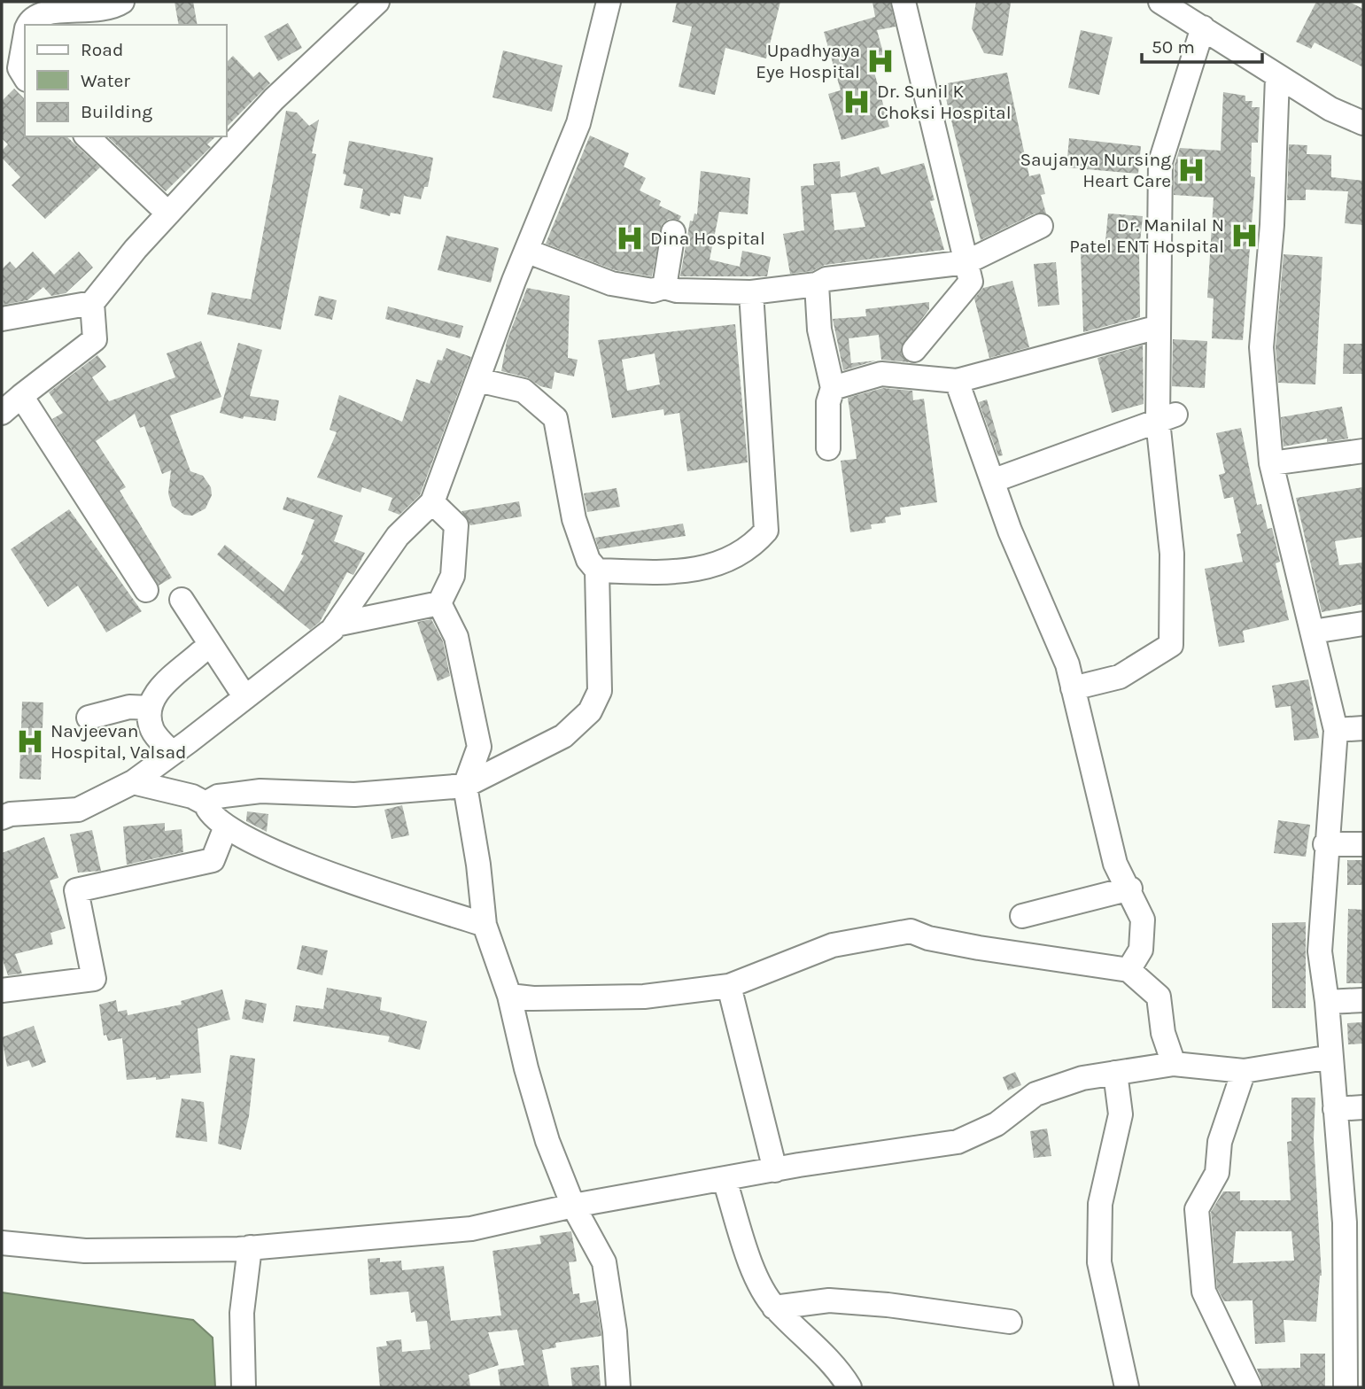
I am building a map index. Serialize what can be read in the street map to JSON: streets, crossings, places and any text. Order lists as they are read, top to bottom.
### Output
{
  "places": {
    "hospital": [
      "Upadhyaya Eye Hospital",
      "Dr. Sunil K Choksi Hospital",
      "Saujanya Nursing Heart Care",
      "Dr. Manilal N Patel ENT Hospital",
      "Dina Hospital",
      "Navjeevan Hospital, Valsad"
    ]
  },
  "legend": ["Road", "Water", "Building"],
  "scale_bar": "50 m"
}
